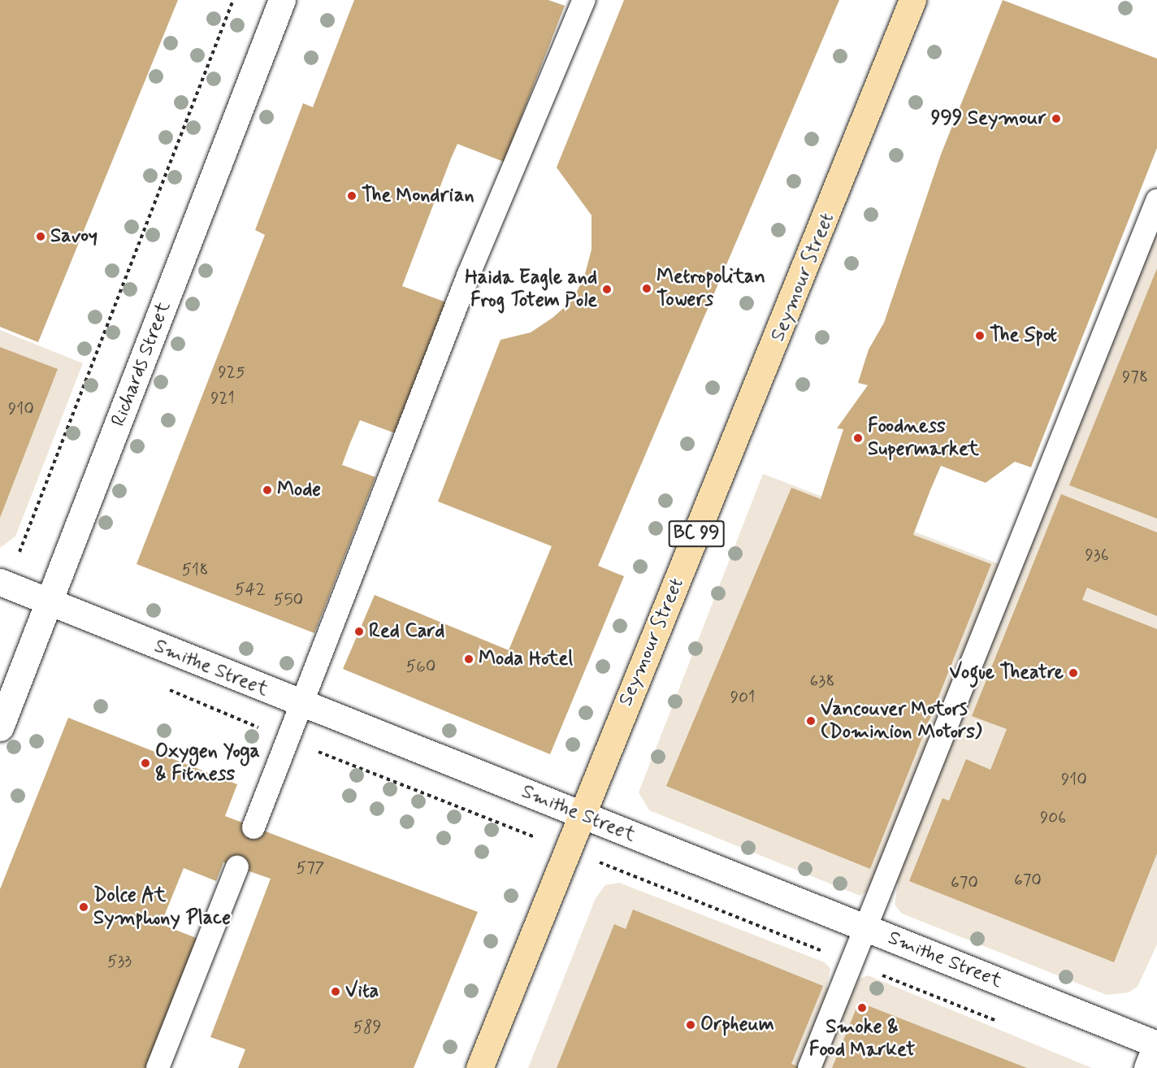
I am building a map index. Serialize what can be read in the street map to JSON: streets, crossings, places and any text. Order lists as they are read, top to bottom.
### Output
{
  "streets": {
    "highway": ["Seymour Street", "BC 99"],
    "main road": ["Richards Street", "Smithe Street"]
  },
  "crossings": [
    ["Seymour Street", "Smithe Street"],
    ["Richards Street", "Smithe Street"]
  ],
  "places": [
    "999 Seymour",
    "The Mondrian",
    "Savoy",
    "Metropolitan Towers",
    "Haida Eagle and Frog Totem Pole",
    "The Spot",
    "Foodness Supermarket",
    "Mode",
    "Red Card",
    "Moda Hotel",
    "Vogue Theatre",
    "Vancouver Motors (Dominion Motors)",
    "Oxygen Yoga & Fitness",
    "Dolce At Symphony Place",
    "Vita",
    "Smoke & Food Market",
    "Orpheum"
  ],
  "house_numbers": [
    "925",
    "978",
    "921",
    "910",
    "936",
    "518",
    "542",
    "550",
    "560",
    "638",
    "901",
    "910",
    "906",
    "577",
    "670",
    "670",
    "533",
    "589"
  ]
}
